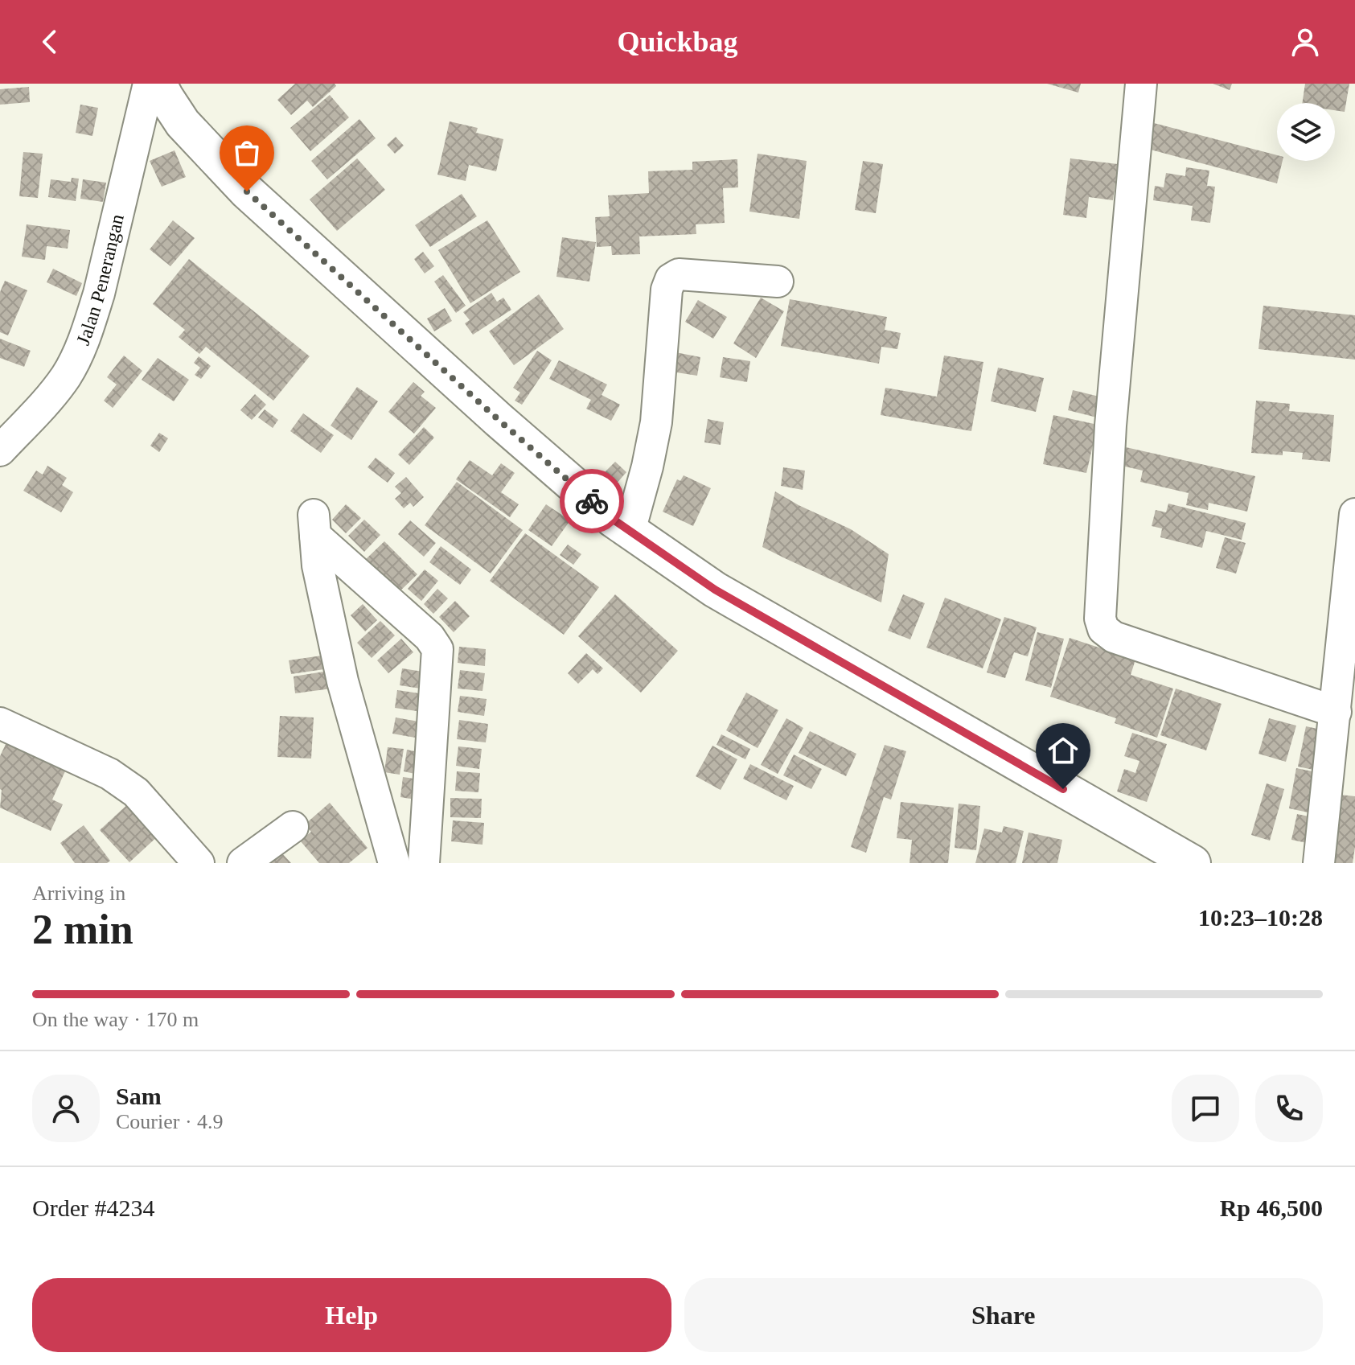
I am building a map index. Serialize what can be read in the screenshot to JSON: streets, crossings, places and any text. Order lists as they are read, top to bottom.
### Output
{
  "streets": {
    "street": ["Jalan Penerangan"]
  },
  "page": {
    "header": "Quickbag",
    "heading": ["2 min", "Arriving in", "10:23–10:28"],
    "panel": [
      "Sam",
      "Courier · 4.9",
      "Order #4234",
      "Rp 46,500"
    ],
    "bar": "On the way · 170 m",
    "buttons": ["Help", "Share"]
  }
}
